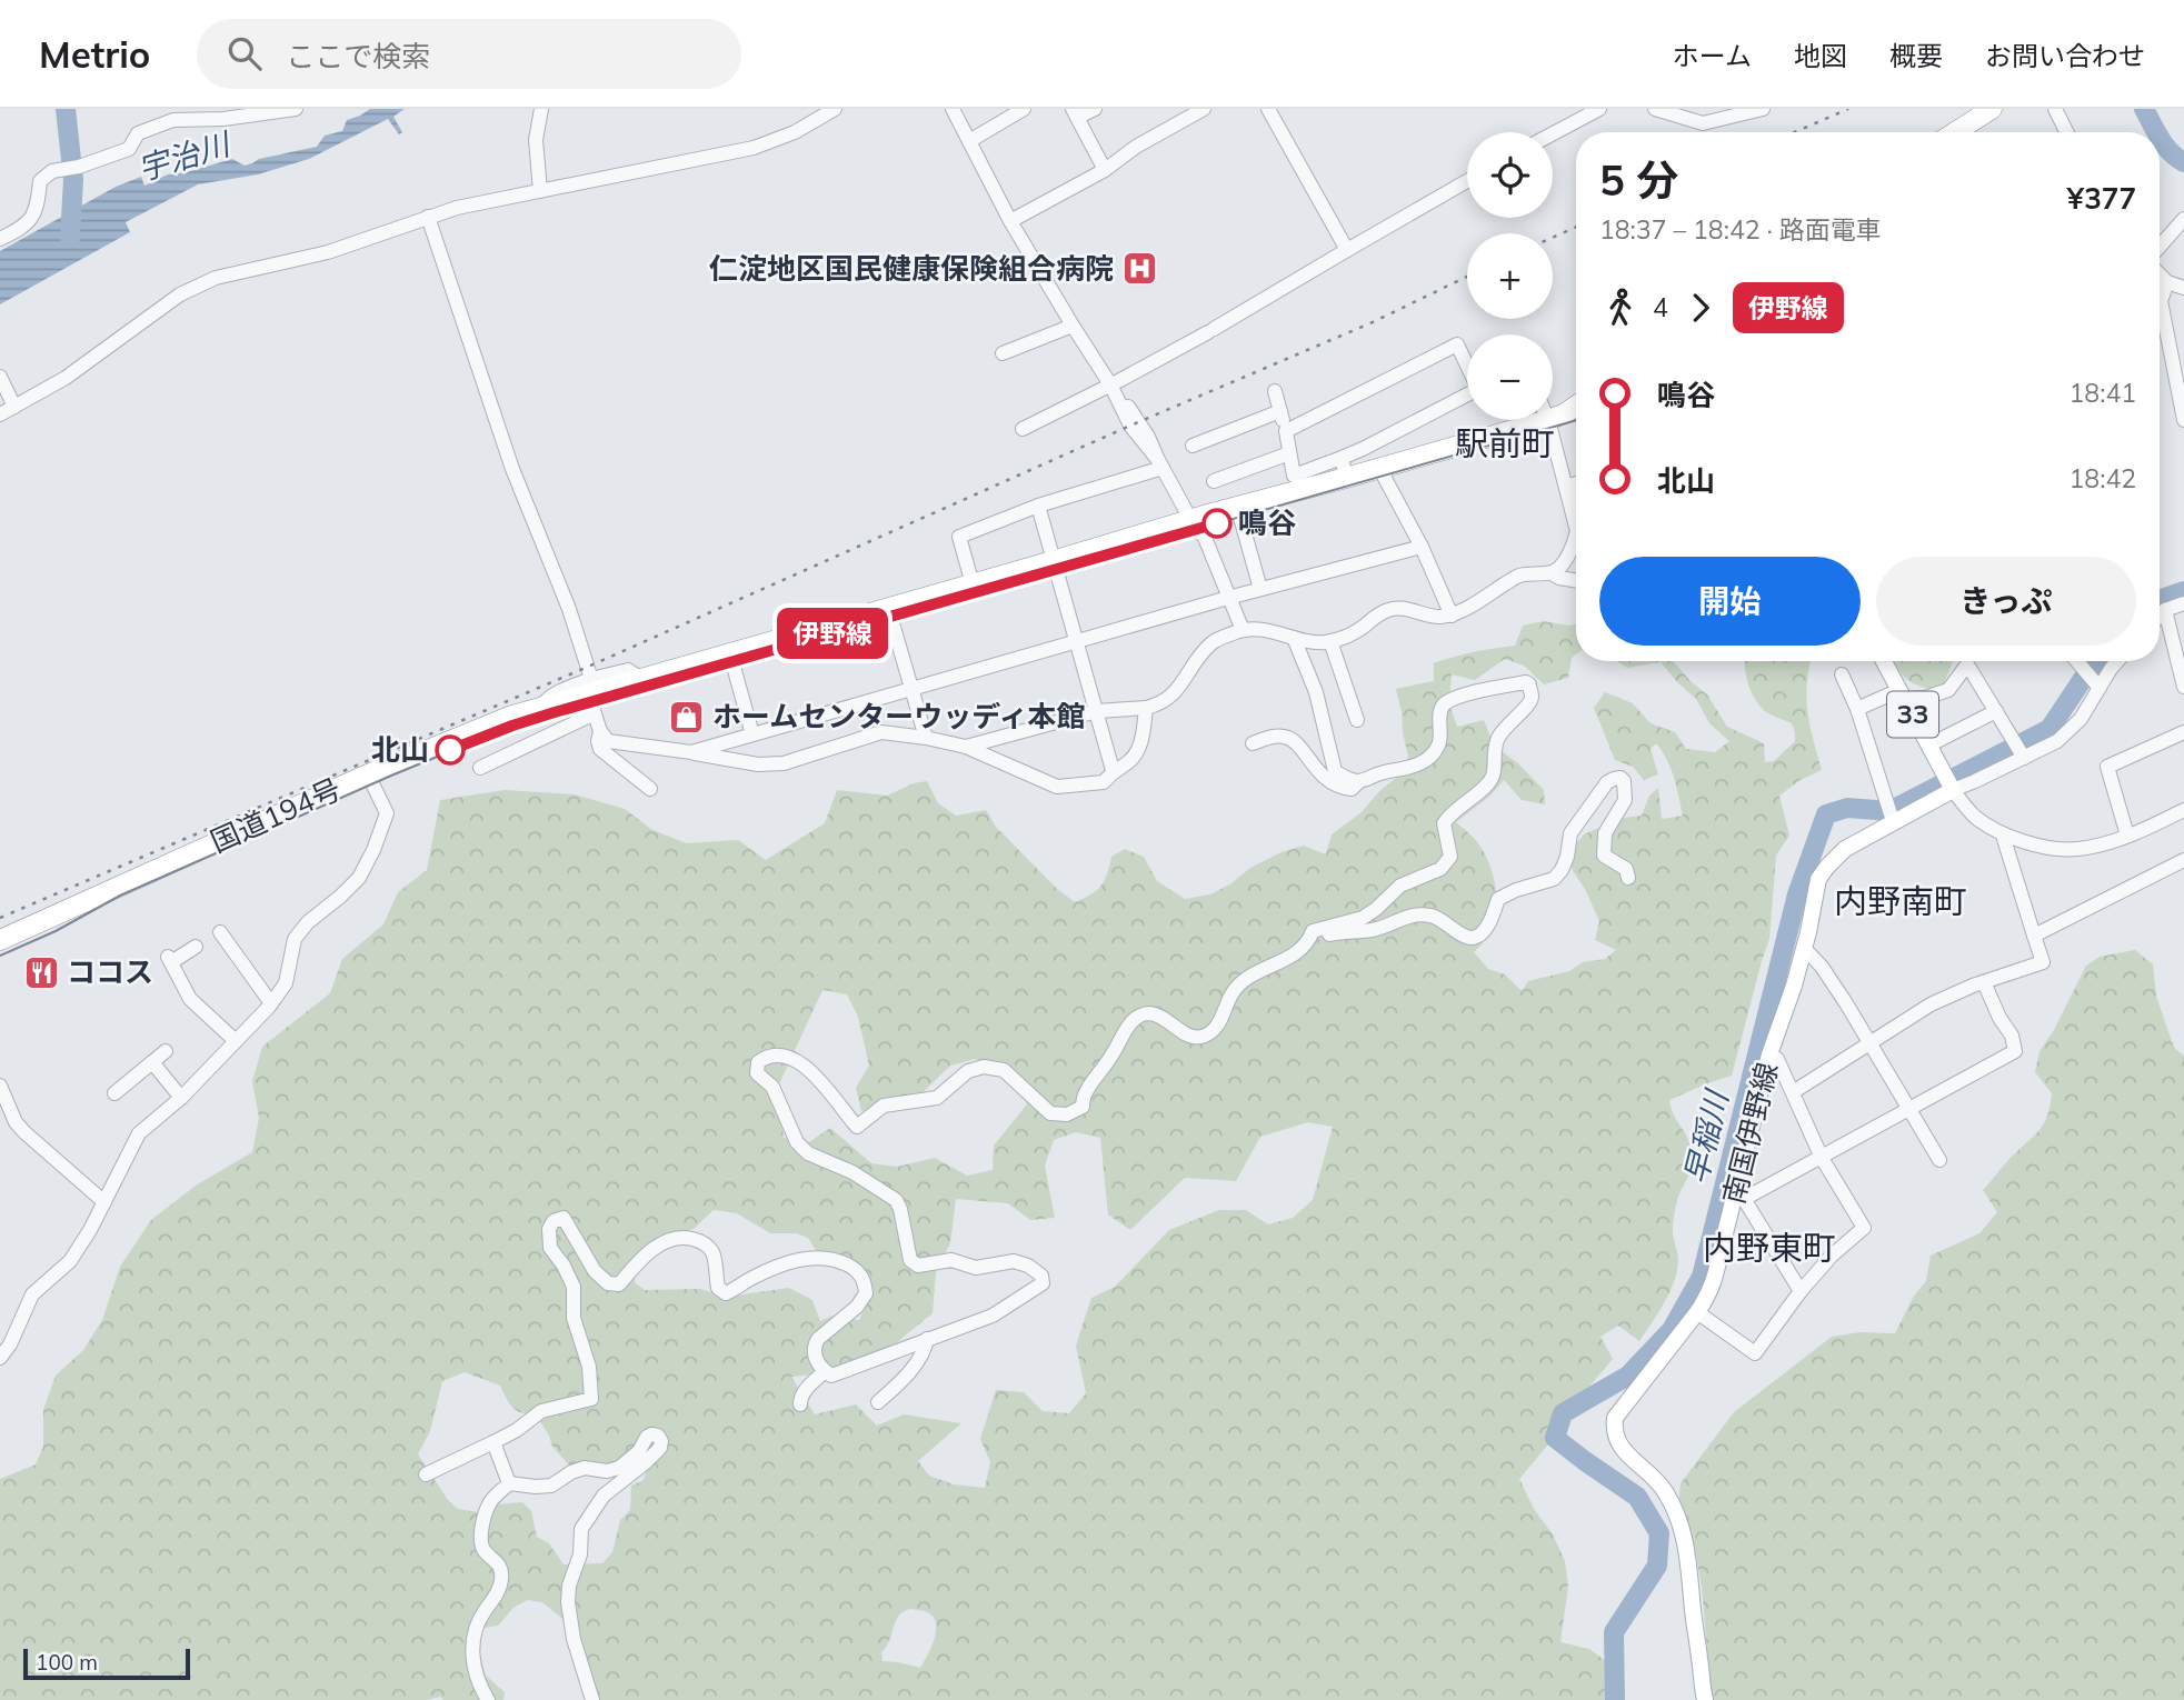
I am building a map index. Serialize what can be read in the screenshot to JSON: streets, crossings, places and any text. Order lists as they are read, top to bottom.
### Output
{
  "streets": {
    "highway": ["国道194号"],
    "main road": ["33", "南国伊野線"]
  },
  "crossings": [
    ["33", "南国伊野線"]
  ],
  "districts": ["駅前町", "内野南町", "内野東町"],
  "water": ["宇治川", "早稲川"],
  "places": {
    "hospital": ["仁淀地区国民健康保険組合病院"],
    "other": ["鳴谷", "北山"],
    "shop": ["ホームセンターウッディ本館"],
    "restaurant": ["ココス"]
  },
  "lines": ["tram line 伊野線"],
  "scale_bar": "100 m",
  "page": {
    "header": "Metrio",
    "search": "ここで検索",
    "nav": [
      "ホーム",
      "地図",
      "概要",
      "お問い合わせ"
    ],
    "on_map": "伊野線",
    "map_buttons": ["+", "−"],
    "heading": ["5 分", "18:37 – 18:42 · 路面電車", "¥377"],
    "legs": ["4", "伊野線"],
    "list": [
      {
        "name": "鳴谷",
        "value": "18:41"
      },
      {
        "name": "北山",
        "value": "18:42"
      }
    ],
    "buttons": ["開始", "きっぷ"],
    "scale": "100 m"
  }
}
